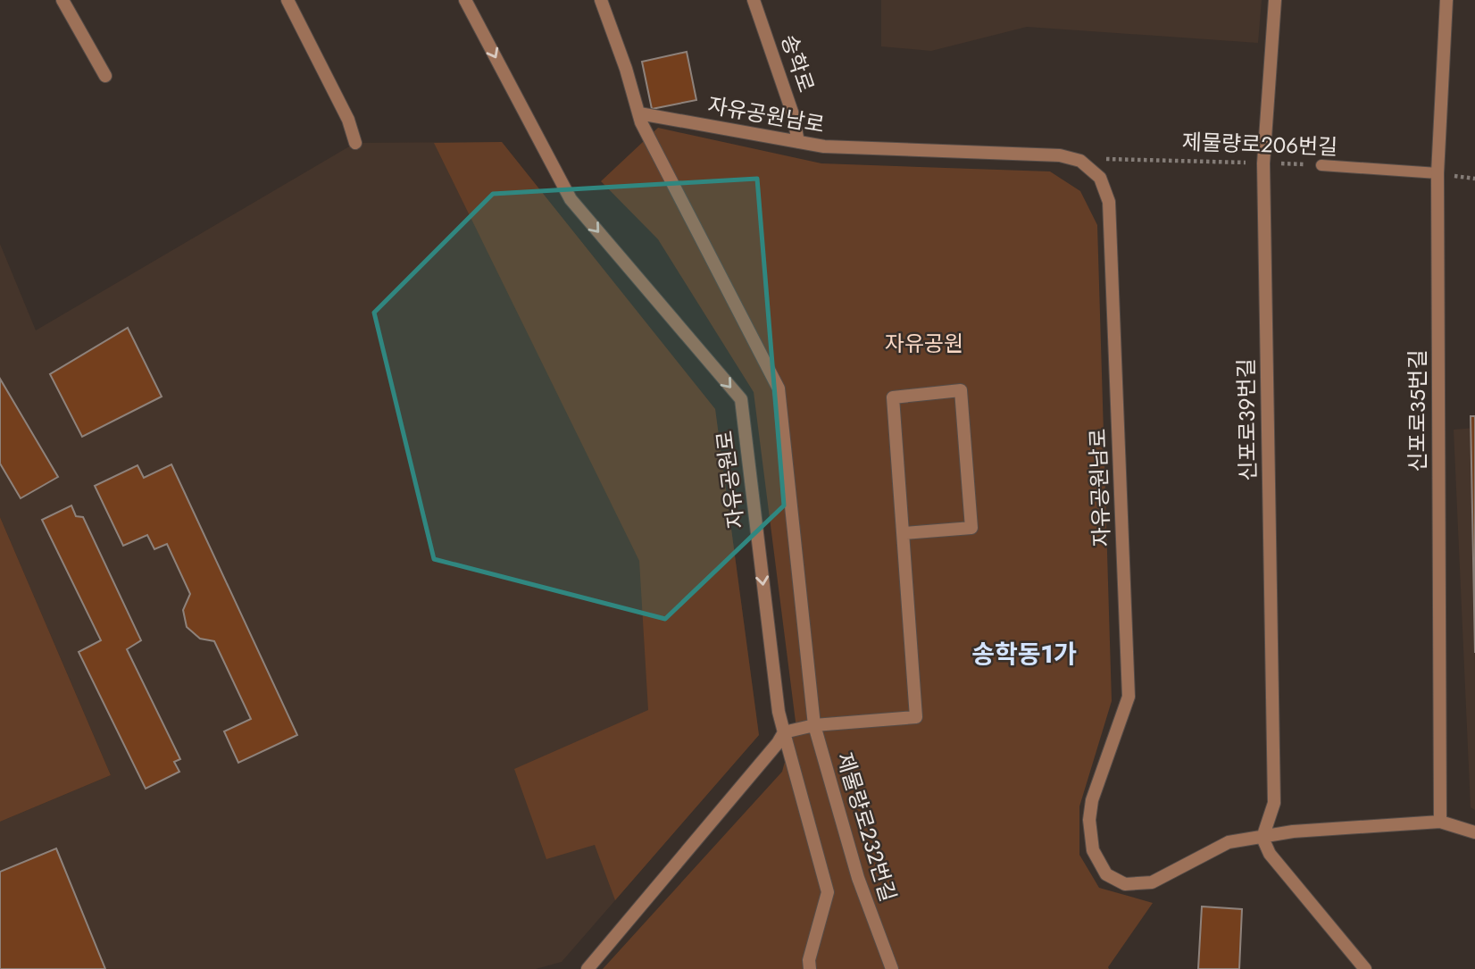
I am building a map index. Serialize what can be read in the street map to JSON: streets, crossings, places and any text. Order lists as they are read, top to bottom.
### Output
{
  "streets": {
    "street": [
      "송학로",
      "자유공원남로",
      "신포로35번길",
      "신포로39번길",
      "자유공원로",
      "제물량로232번길"
    ],
    "lane": ["제물량로206번길"]
  },
  "crossings": [
    ["송학로", "자유공원남로"],
    ["자유공원남로", "제물량로206번길"],
    ["자유공원남로", "신포로35번길"],
    ["자유공원남로", "신포로39번길"],
    ["자유공원남로", "제물량로232번길"],
    ["제물량로206번길", "신포로35번길"],
    ["제물량로206번길", "신포로39번길"]
  ],
  "one_way": ["자유공원로"],
  "districts": ["송학동1가"],
  "parks": ["자유공원"]
}
